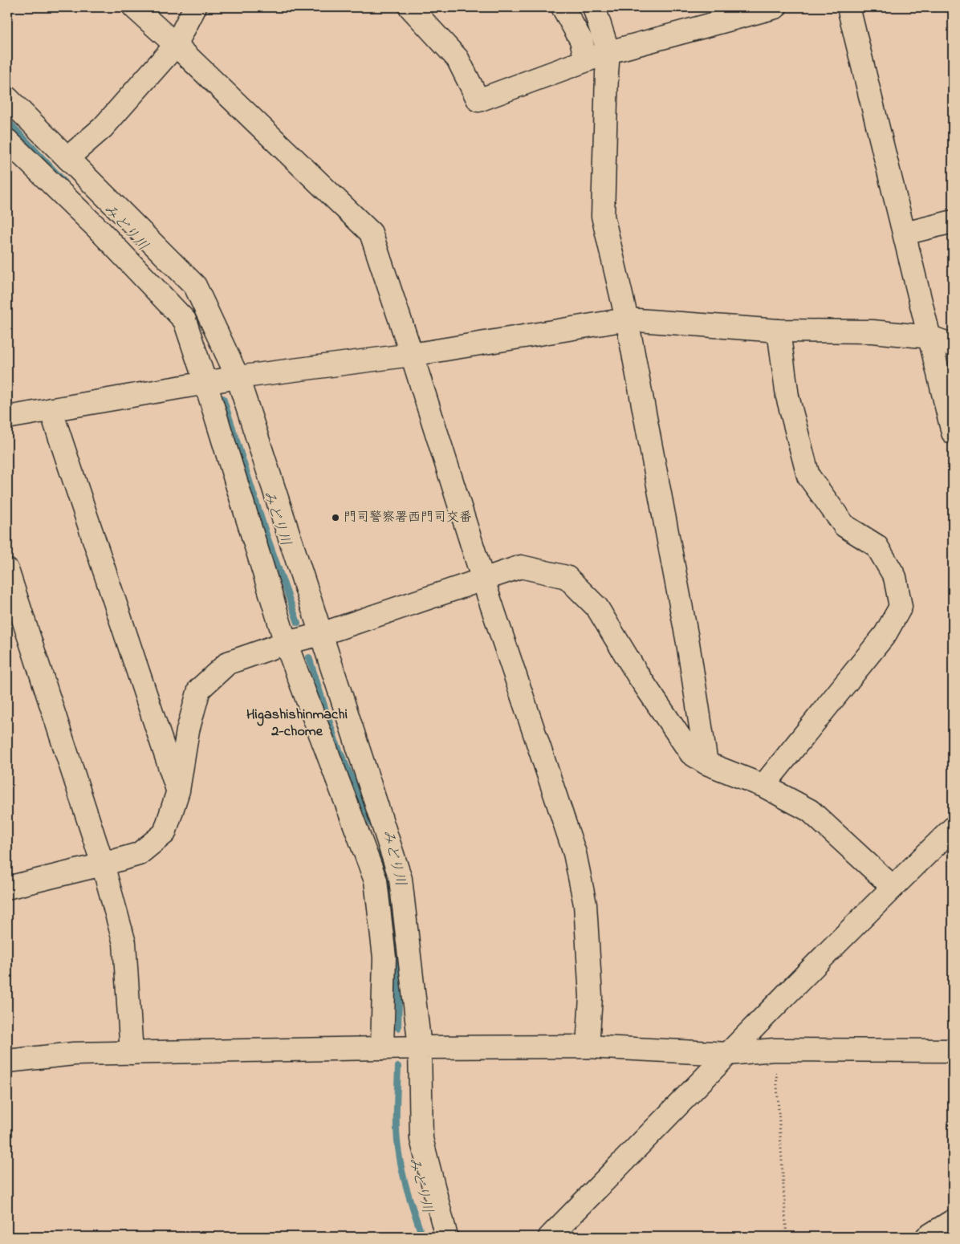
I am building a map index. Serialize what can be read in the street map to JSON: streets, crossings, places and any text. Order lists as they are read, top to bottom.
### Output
{
  "districts": ["Higashishinmachi 2-chome"],
  "water": ["みどり川"],
  "places": ["門司警察署西門司交番"]
}
